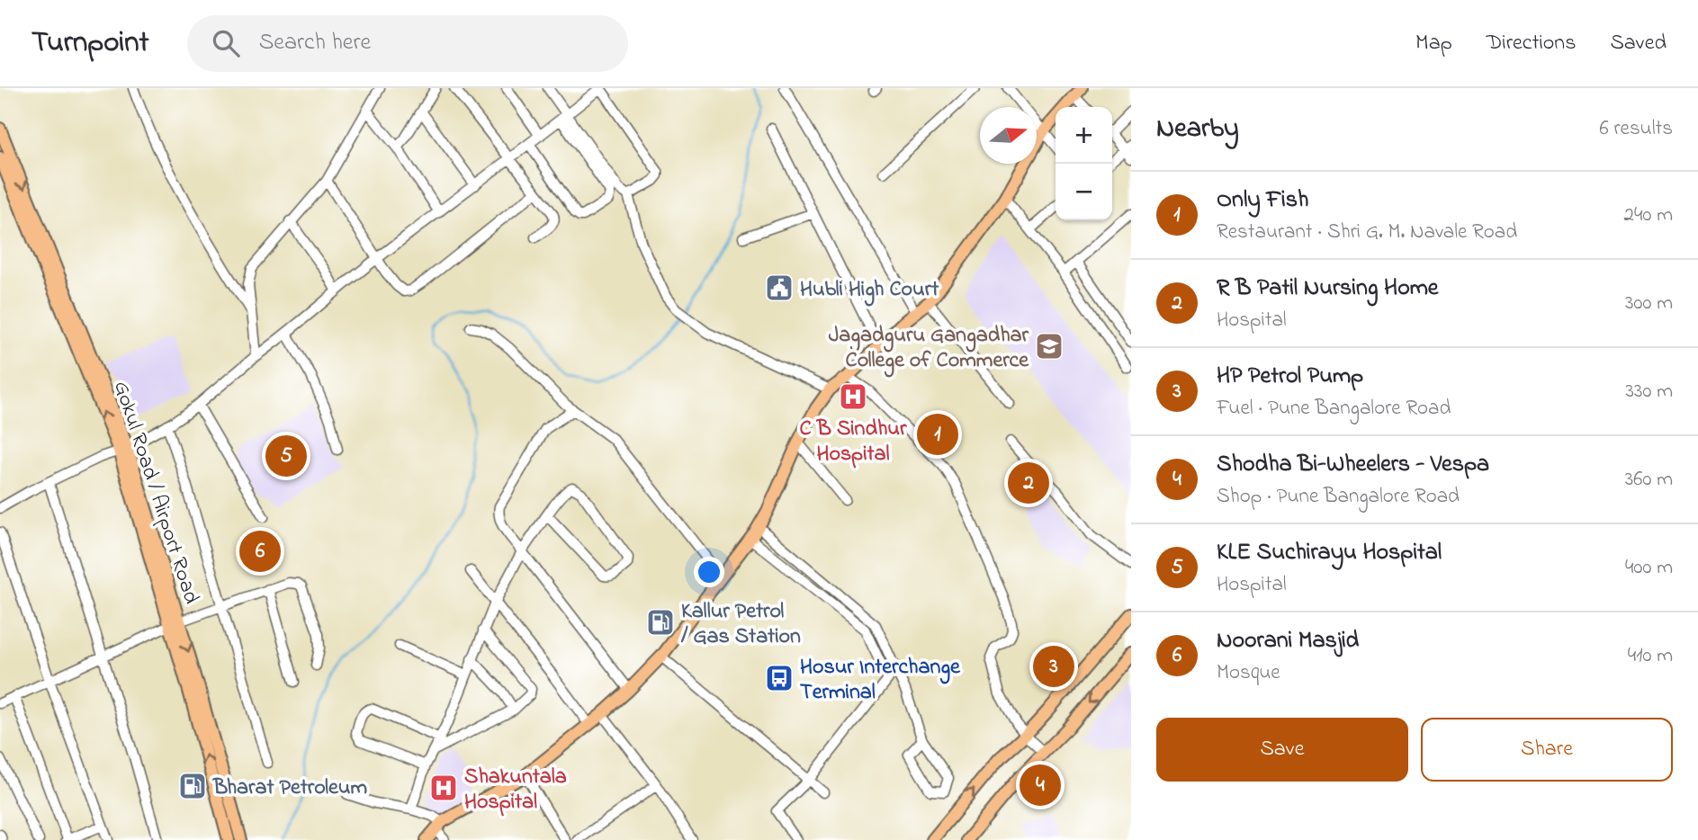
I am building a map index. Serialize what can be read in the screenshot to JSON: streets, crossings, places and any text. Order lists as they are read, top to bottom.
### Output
{
  "streets": {
    "main road": ["Gokul Road / Airport Road"]
  },
  "places": {
    "public building": ["Hubli High Court"],
    "school or university": ["Jagadguru Gangadhar College of Commerce"],
    "hospital": ["C B Sindhur Hospital", "Shakuntala Hospital"],
    "fuel station": ["Kallur Petrol / Gas Station", "Bharat Petroleum"],
    "bus stop": ["Hosur Interchange Terminal"]
  },
  "north": "right",
  "page": {
    "header": "Turnpoint",
    "search": "Search here",
    "nav": ["Map", "Directions", "Saved"],
    "heading": ["Nearby", "6 results"],
    "map_buttons": ["+", "−"],
    "list": [
      {
        "mark": "1",
        "name": "Only Fish",
        "note": "Restaurant · Shri G. M. Navale Road",
        "value": "240 m"
      },
      {
        "mark": "2",
        "name": "R B Patil Nursing Home",
        "note": "Hospital",
        "value": "300 m"
      },
      {
        "mark": "3",
        "name": "HP Petrol Pump",
        "note": "Fuel · Pune Bangalore Road",
        "value": "330 m"
      },
      {
        "mark": "4",
        "name": "Shodha Bi-Wheelers - Vespa",
        "note": "Shop · Pune Bangalore Road",
        "value": "360 m"
      },
      {
        "mark": "5",
        "name": "KLE Suchirayu Hospital",
        "note": "Hospital",
        "value": "400 m"
      },
      {
        "mark": "6",
        "name": "Noorani Masjid",
        "note": "Mosque",
        "value": "410 m"
      }
    ],
    "pins": [
      "1",
      "5",
      "2",
      "6",
      "3",
      "4"
    ],
    "buttons": ["Save", "Share"]
  }
}
